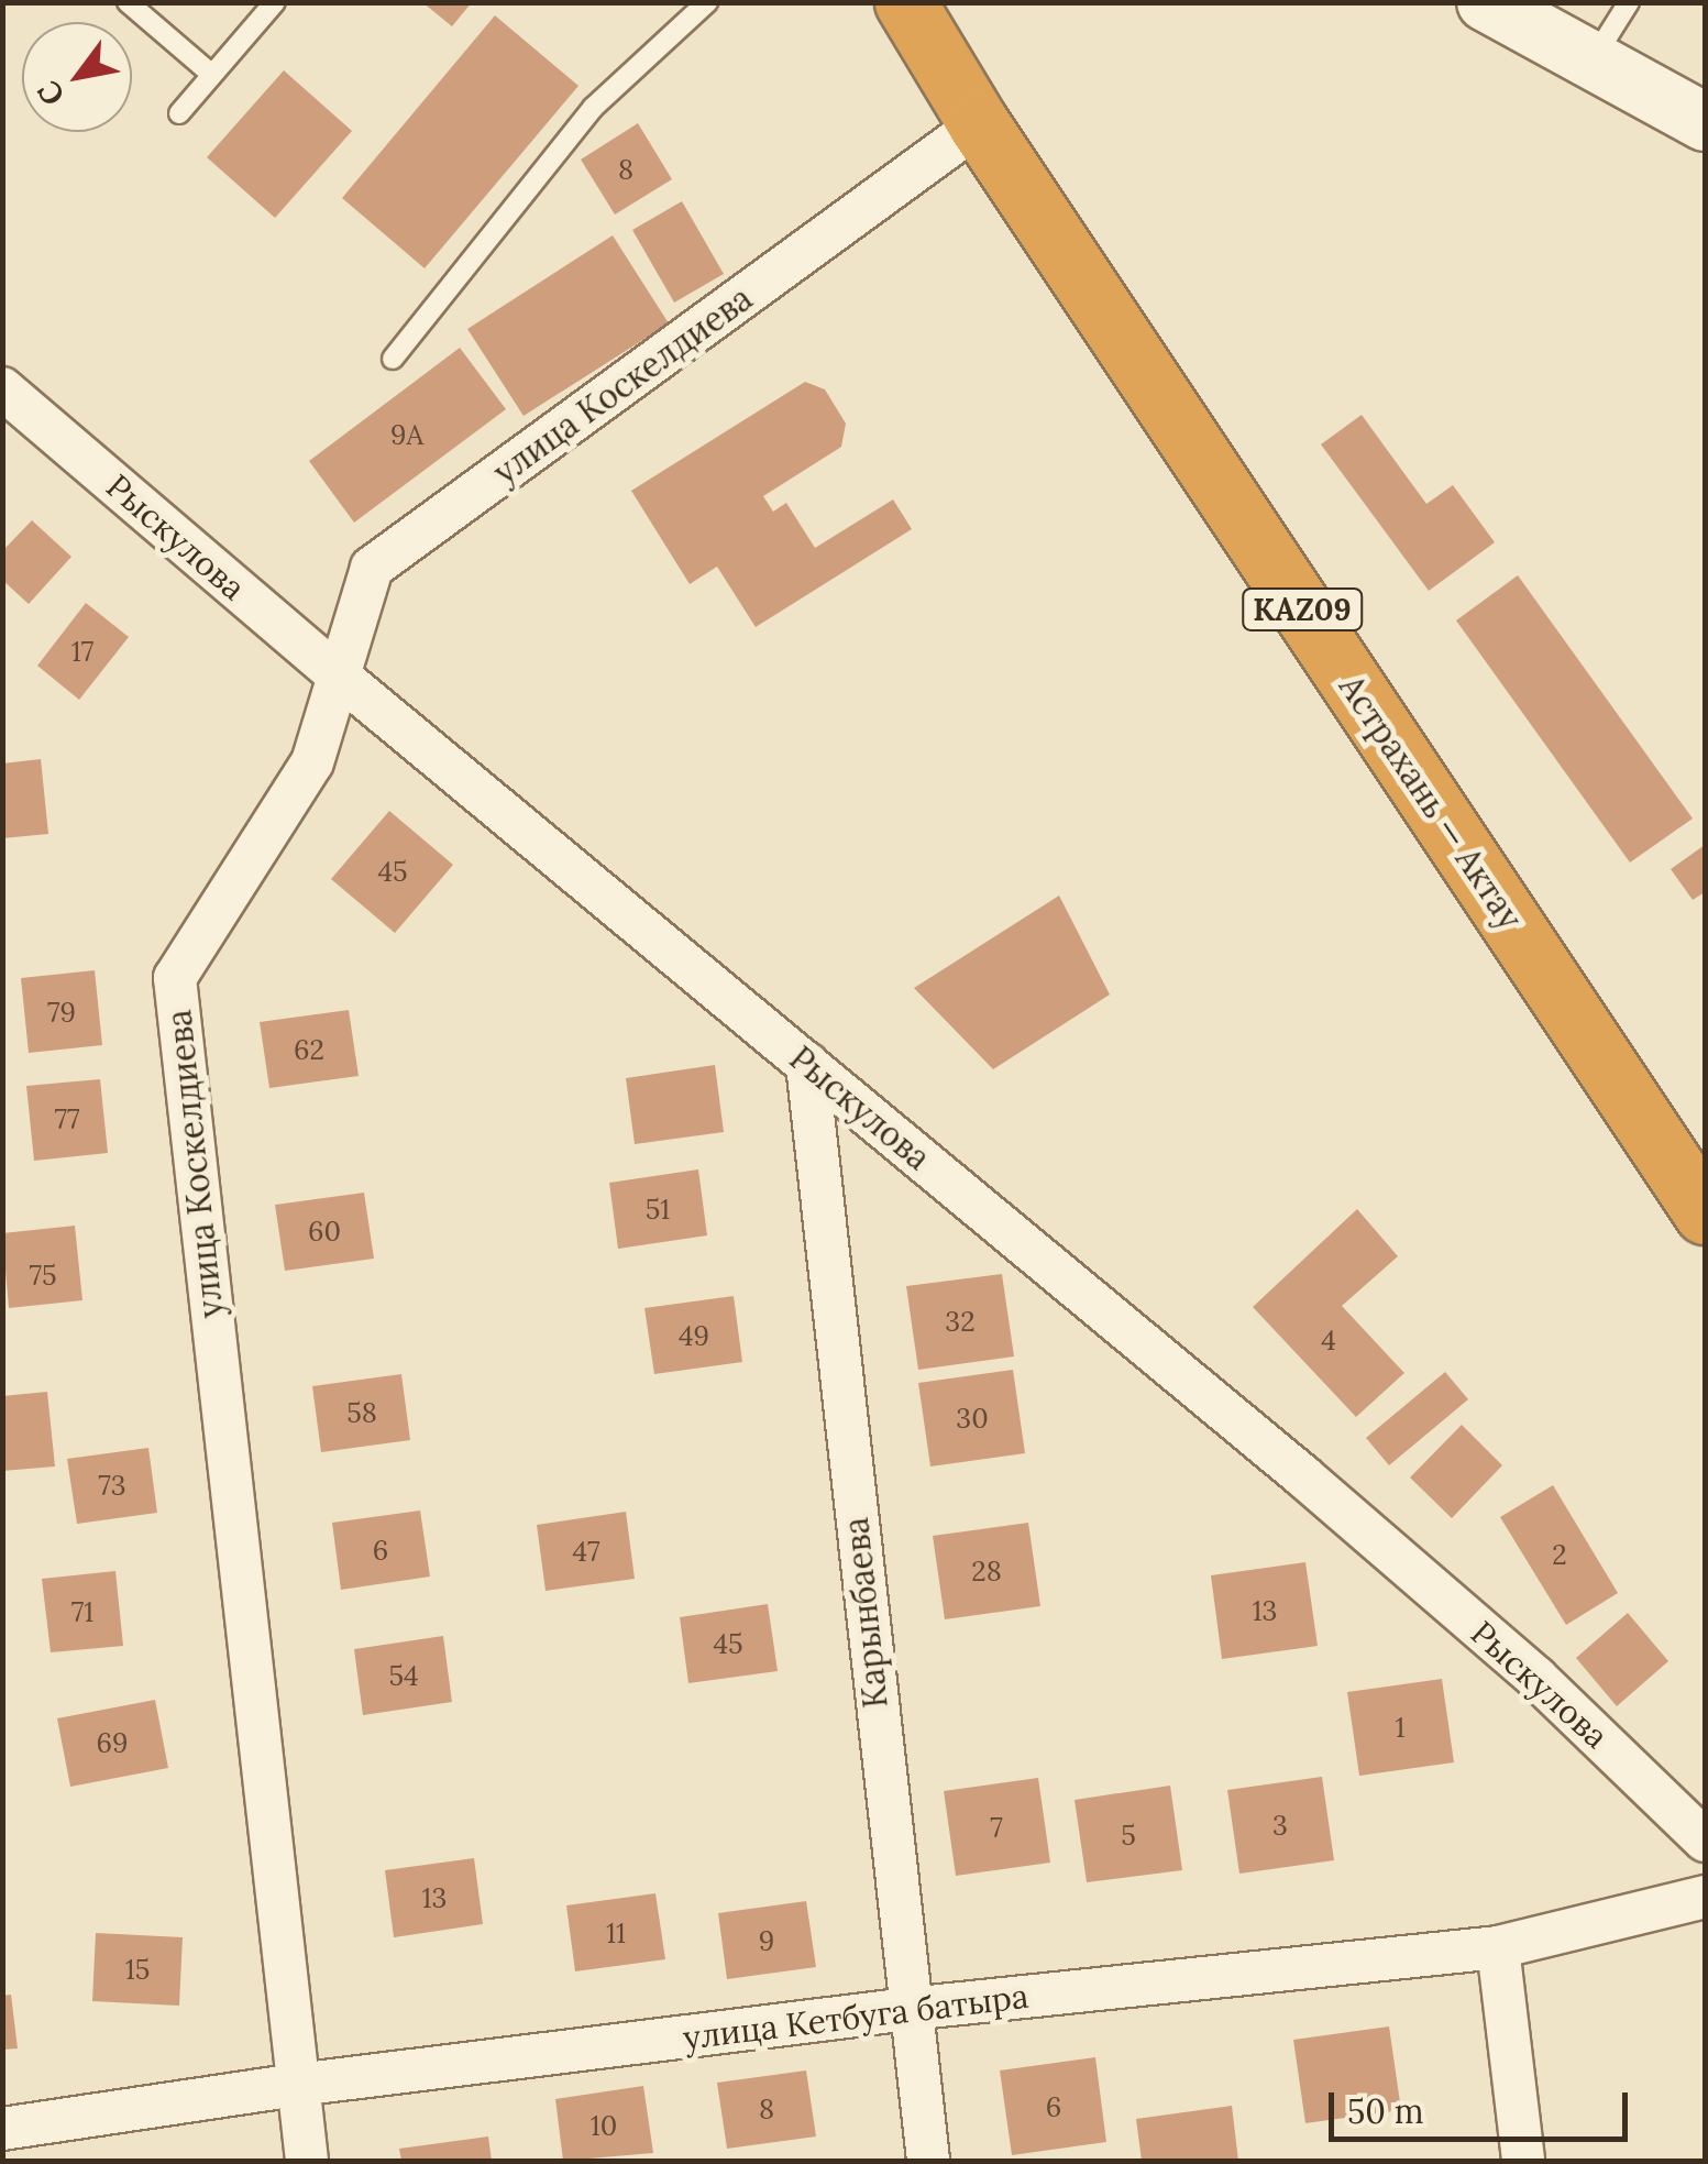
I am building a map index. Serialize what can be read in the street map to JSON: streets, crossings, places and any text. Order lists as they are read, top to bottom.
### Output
{
  "streets": {
    "highway": ["KAZ09", "Астрахань — Актау"],
    "street": [
      "улица Коскелдиева",
      "Рыскулова",
      "Карынбаева",
      "улица Кетбуга батыра"
    ]
  },
  "crossings": [
    ["улица Коскелдиева", "Рыскулова"],
    ["улица Коскелдиева", "Астрахань — Актау"],
    ["улица Коскелдиева", "улица Кетбуга батыра"],
    ["Рыскулова", "Карынбаева"],
    ["Карынбаева", "улица Кетбуга батыра"]
  ],
  "house_numbers": [
    "8",
    "9А",
    "17",
    "45",
    "79",
    "62",
    "77",
    "51",
    "60",
    "75",
    "32",
    "49",
    "4",
    "58",
    "30",
    "73",
    "6",
    "47",
    "2",
    "28",
    "13",
    "71",
    "45",
    "54",
    "1",
    "69",
    "3",
    "7",
    "5",
    "13",
    "11",
    "9",
    "15",
    "6",
    "8",
    "10"
  ],
  "scale_bar": "50 m",
  "north": "bottom left"
}
